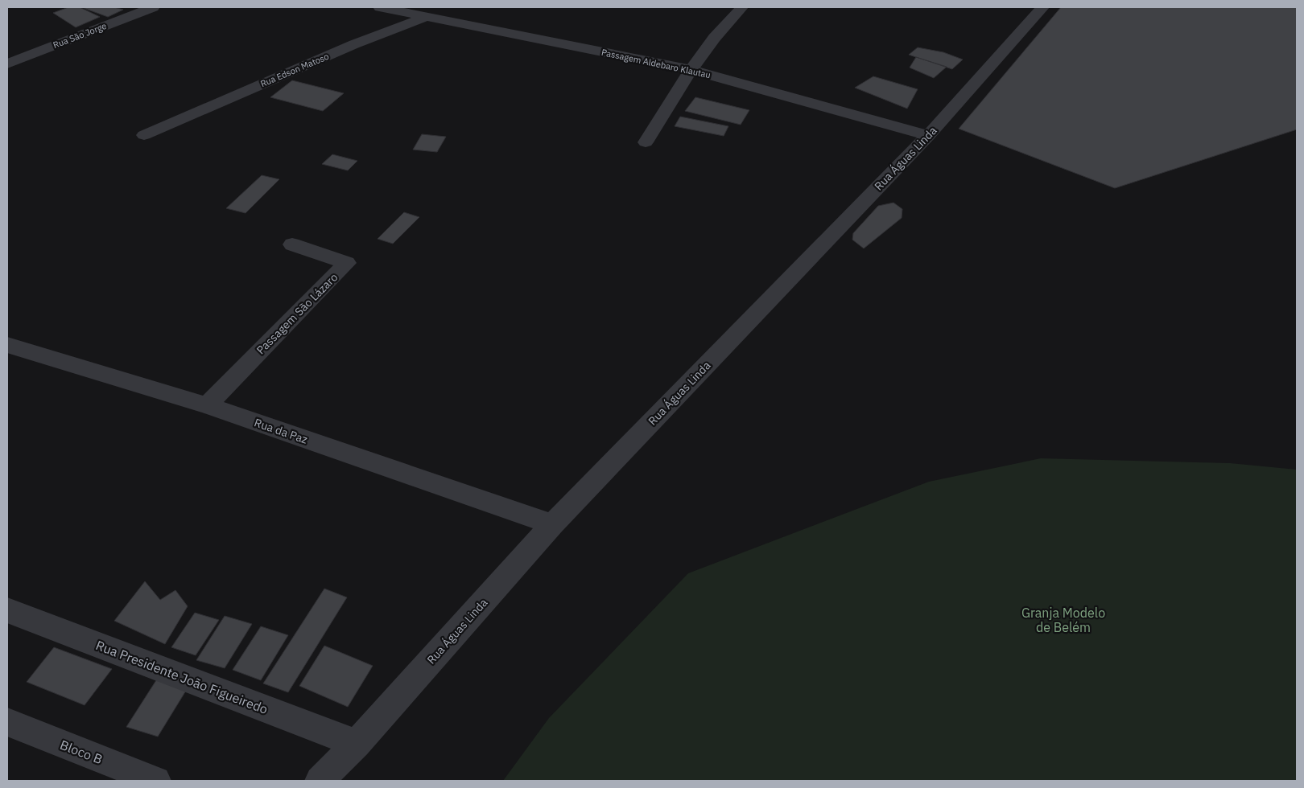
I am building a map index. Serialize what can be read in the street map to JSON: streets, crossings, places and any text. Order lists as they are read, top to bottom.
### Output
{
  "streets": {
    "street": [
      "Rua São Jorge",
      "Passagem Aldebaro Klautau",
      "Rua Edson Matoso",
      "Rua Águas Linda",
      "Passagem São Lázaro",
      "Rua da Paz",
      "Rua Presidente João Figueiredo",
      "Bloco B"
    ]
  },
  "crossings": [
    ["Passagem Aldebaro Klautau", "Rua Edson Matoso"],
    ["Passagem Aldebaro Klautau", "Rua Águas Linda"],
    ["Rua Águas Linda", "Rua da Paz"],
    ["Rua Águas Linda", "Rua Presidente João Figueiredo"],
    ["Passagem São Lázaro", "Rua da Paz"]
  ],
  "parks": ["Granja Modelo de Belém"]
}
